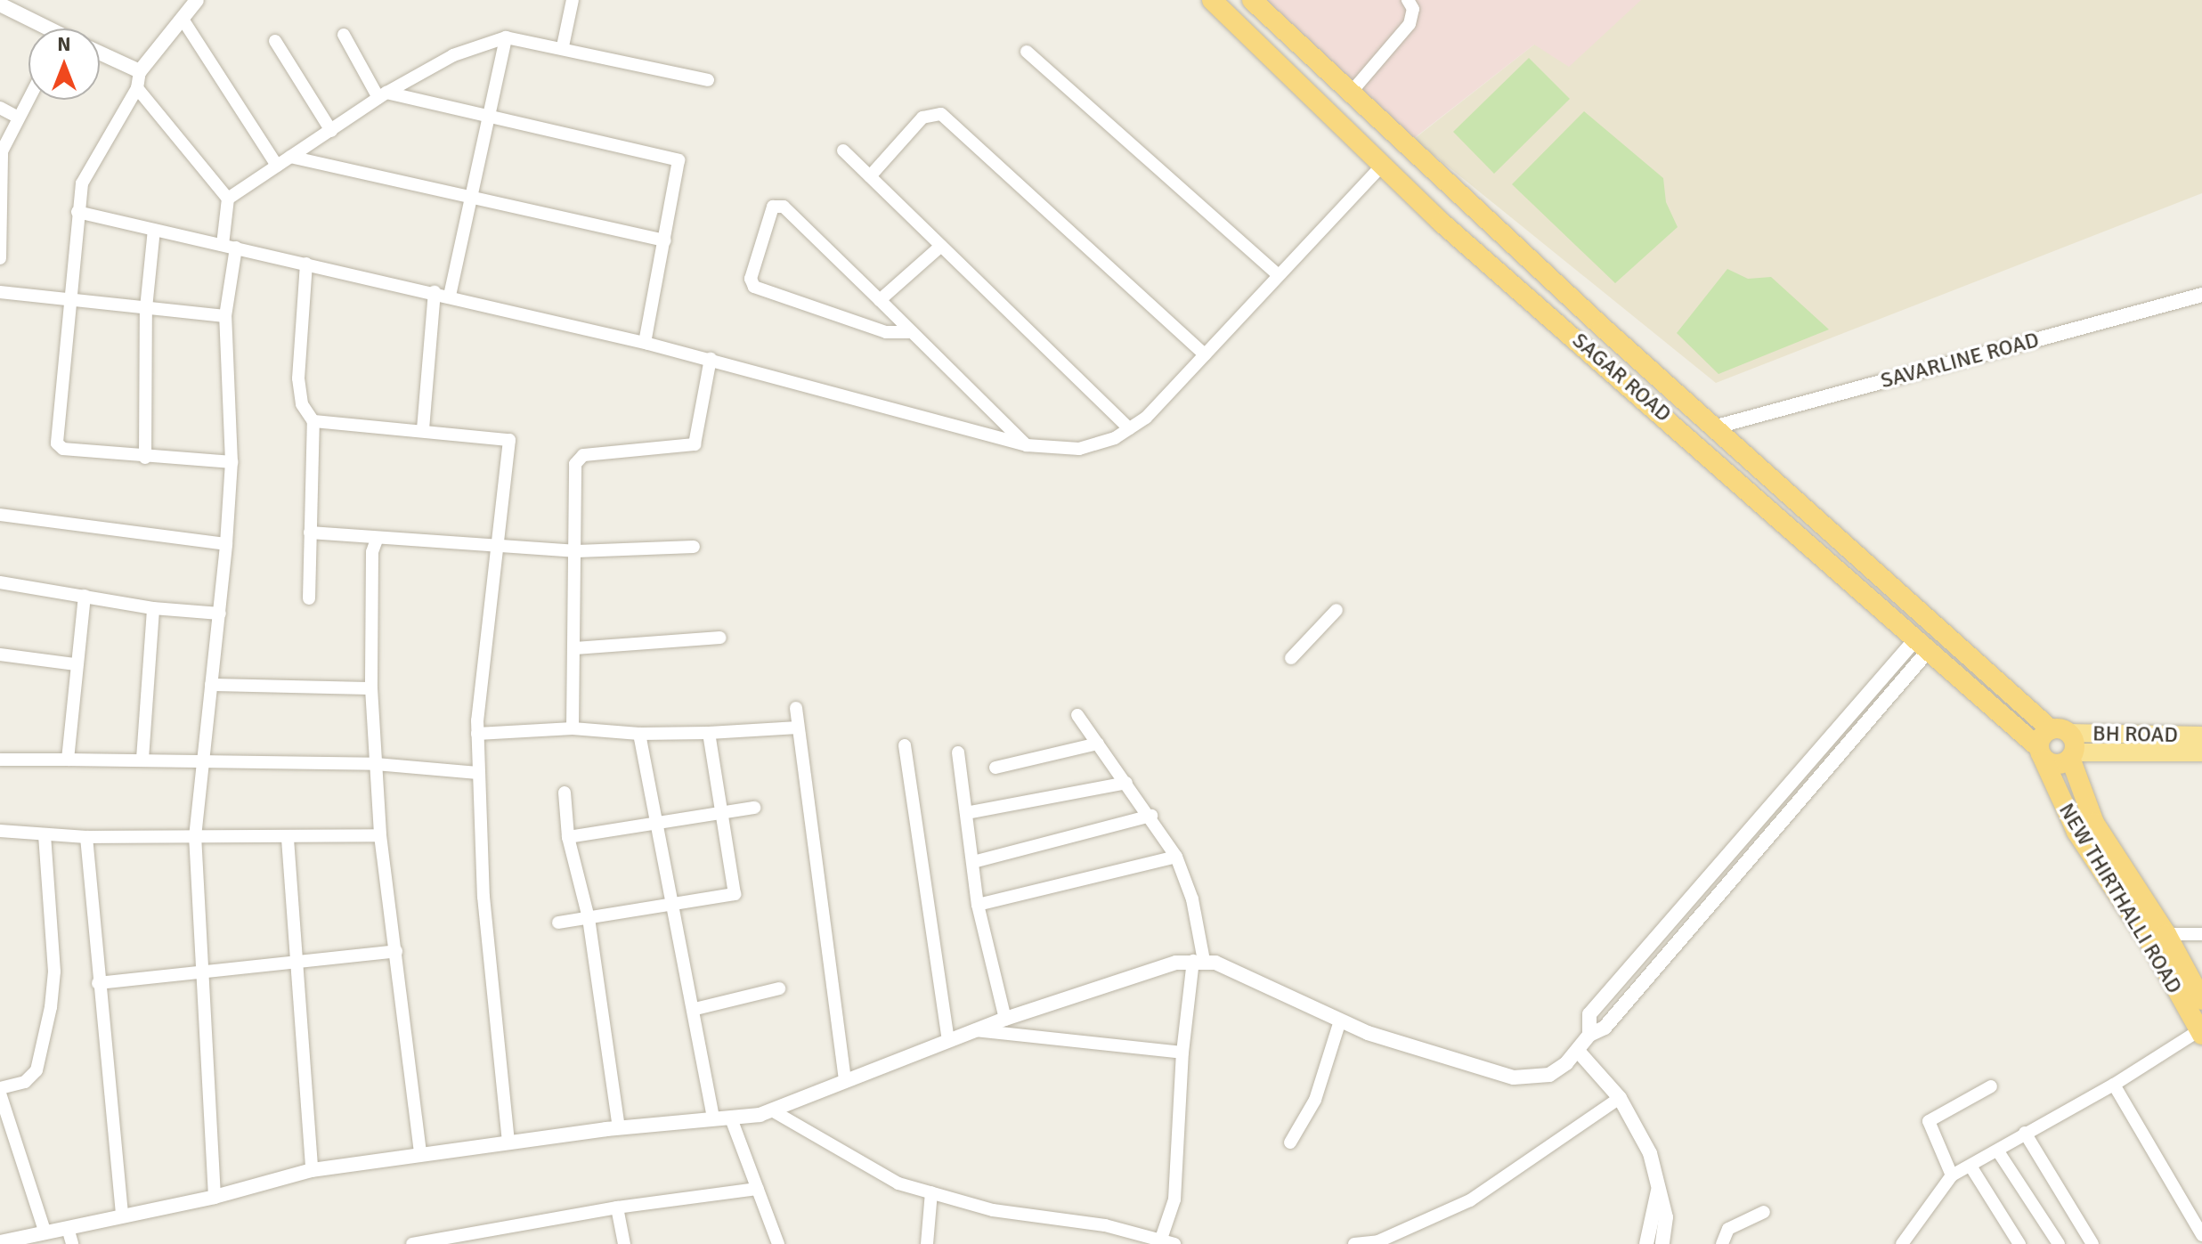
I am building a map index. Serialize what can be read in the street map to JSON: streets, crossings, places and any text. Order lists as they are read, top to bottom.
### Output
{
  "streets": {
    "highway": ["SAGAR ROAD", "NEW THIRTHALLI ROAD"],
    "main road": ["BH ROAD"],
    "street": ["SAVARLINE ROAD"]
  },
  "crossings": [
    ["SAVARLINE ROAD", "SAGAR ROAD"],
    ["SAGAR ROAD", "BH ROAD"],
    ["SAGAR ROAD", "NEW THIRTHALLI ROAD"],
    ["BH ROAD", "NEW THIRTHALLI ROAD"]
  ],
  "north": "top"
}
